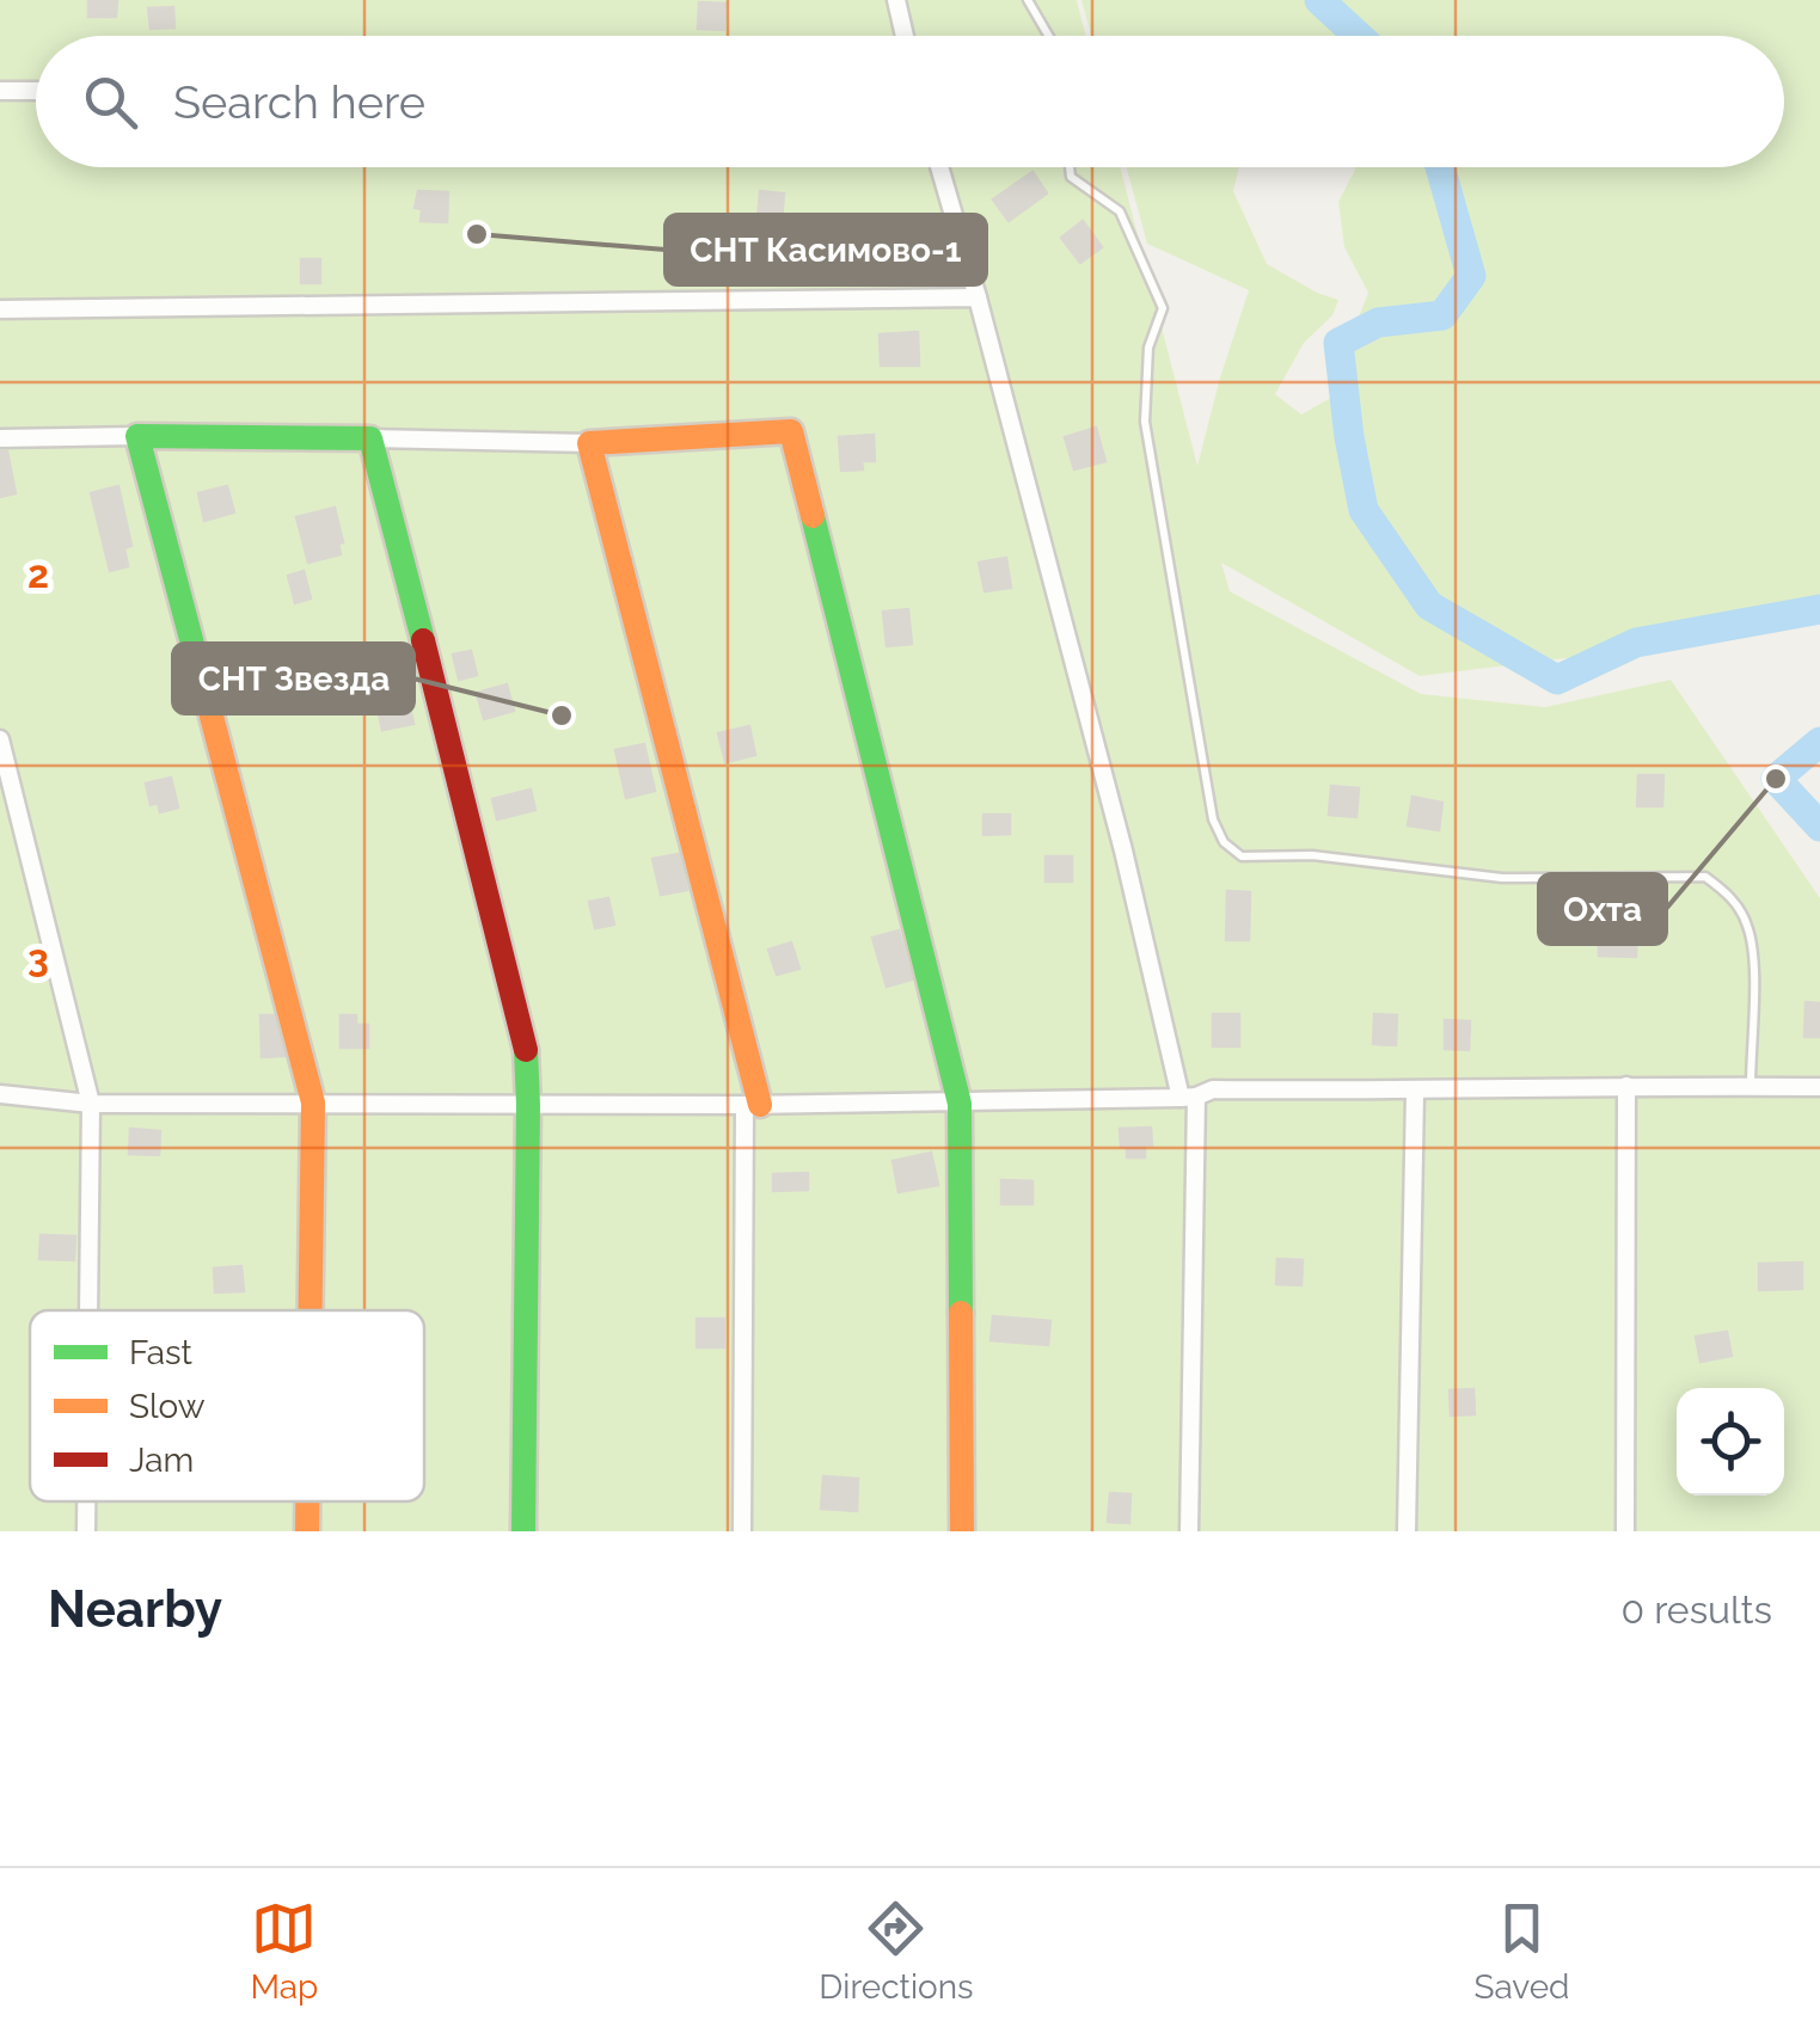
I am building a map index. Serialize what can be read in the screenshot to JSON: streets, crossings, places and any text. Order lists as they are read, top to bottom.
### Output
{
  "places": ["СНТ Касимово-1", "СНТ Звезда", "Охта"],
  "legend": ["Fast", "Slow", "Jam"],
  "page": {
    "search": "Search here",
    "heading": ["Nearby", "0 results"],
    "nav": ["Map", "Directions", "Saved"]
  },
  "grid": {
    "rows": ["2", "3"]
  }
}
